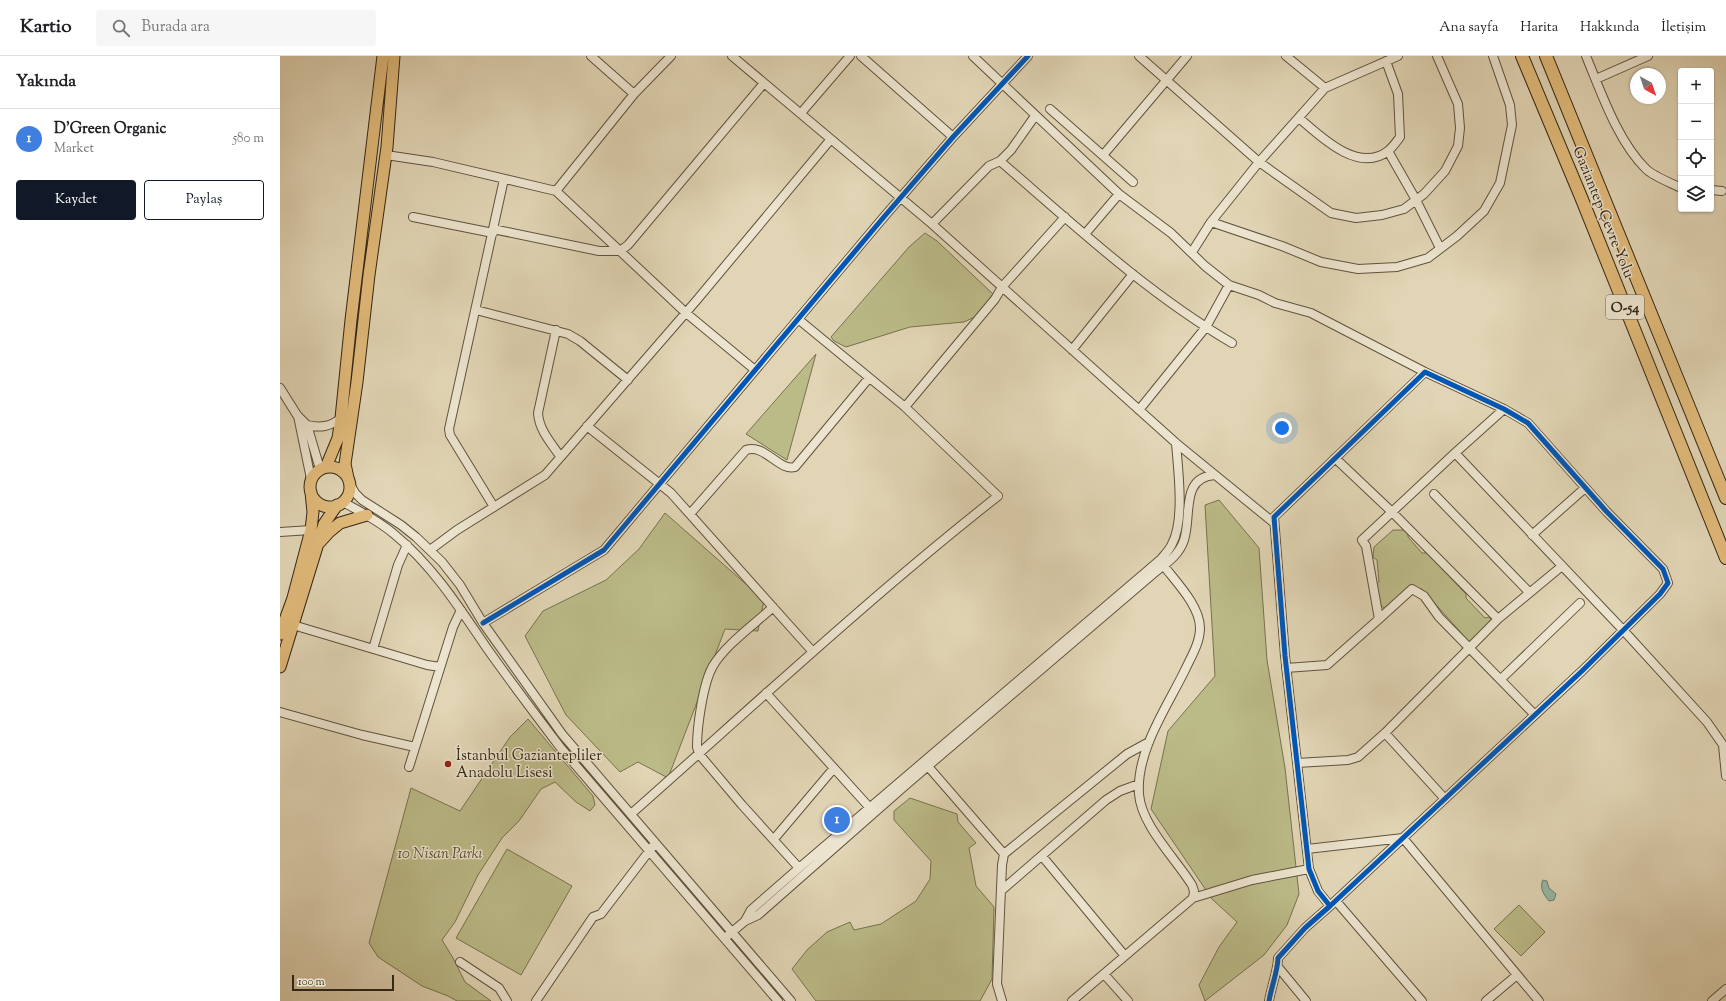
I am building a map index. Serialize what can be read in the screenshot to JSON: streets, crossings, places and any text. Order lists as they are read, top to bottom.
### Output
{
  "streets": {
    "highway": ["Gaziantep Çevre Yolu", "O-54"]
  },
  "parks": ["10 Nisan Parkı"],
  "places": ["İstanbul Gaziantepliler Anadolu Lisesi"],
  "scale_bar": "100 m",
  "north": "bottom right",
  "page": {
    "header": "Kartio",
    "search": "Burada ara",
    "nav": [
      "Ana sayfa",
      "Harita",
      "Hakkında",
      "İletişim"
    ],
    "heading": "Yakında",
    "map_buttons": ["+", "−"],
    "list": [
      {
        "mark": "1",
        "name": "D'Green Organic",
        "note": "Market",
        "value": "580 m"
      }
    ],
    "buttons": ["Kaydet", "Paylaş"],
    "pins": "1",
    "scale": "100 m"
  }
}
